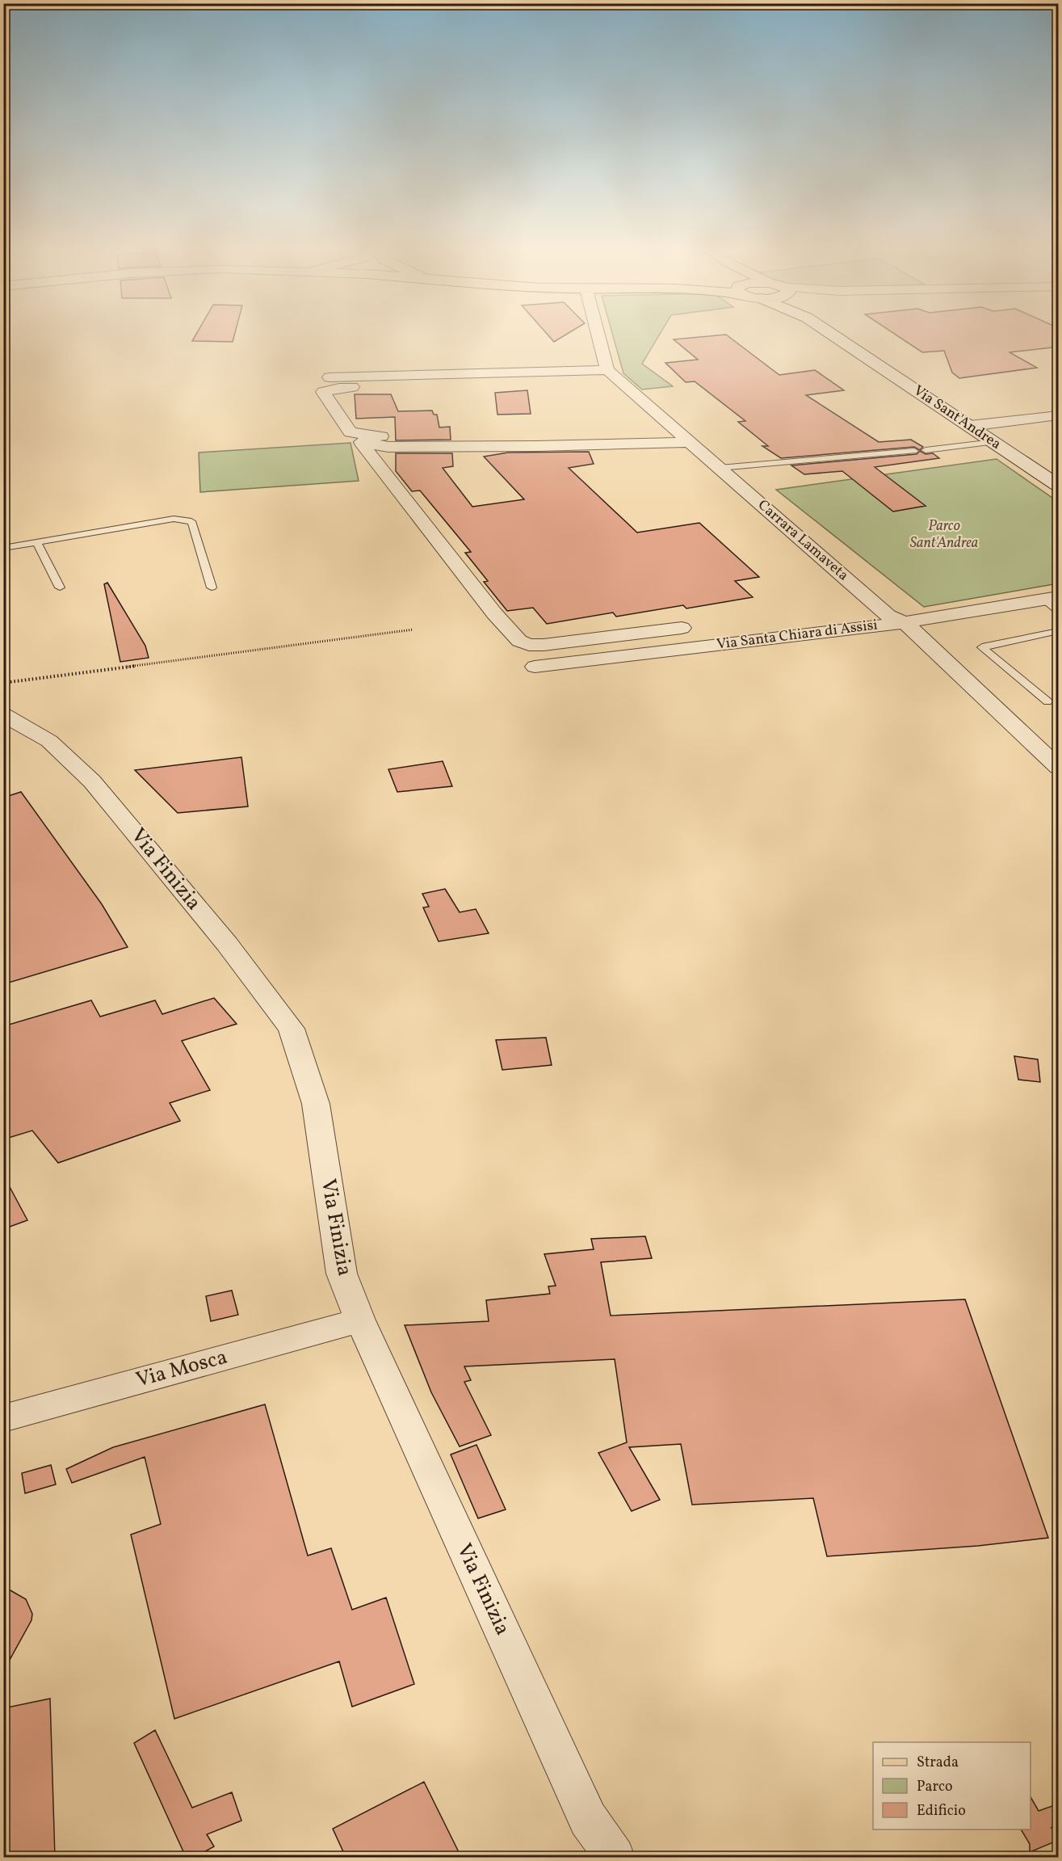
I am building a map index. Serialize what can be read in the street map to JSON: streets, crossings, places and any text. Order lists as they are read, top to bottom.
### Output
{
  "streets": {
    "street": [
      "Via Sant'Andrea",
      "Carrara Lamaveta",
      "Via Santa Chiara di Assisi",
      "Via Finizia",
      "Via Mosca"
    ]
  },
  "crossings": [
    ["Carrara Lamaveta", "Via Santa Chiara di Assisi"],
    ["Via Finizia", "Via Mosca"]
  ],
  "parks": ["Parco Sant'Andrea"],
  "legend": ["Strada", "Parco", "Edificio"]
}
